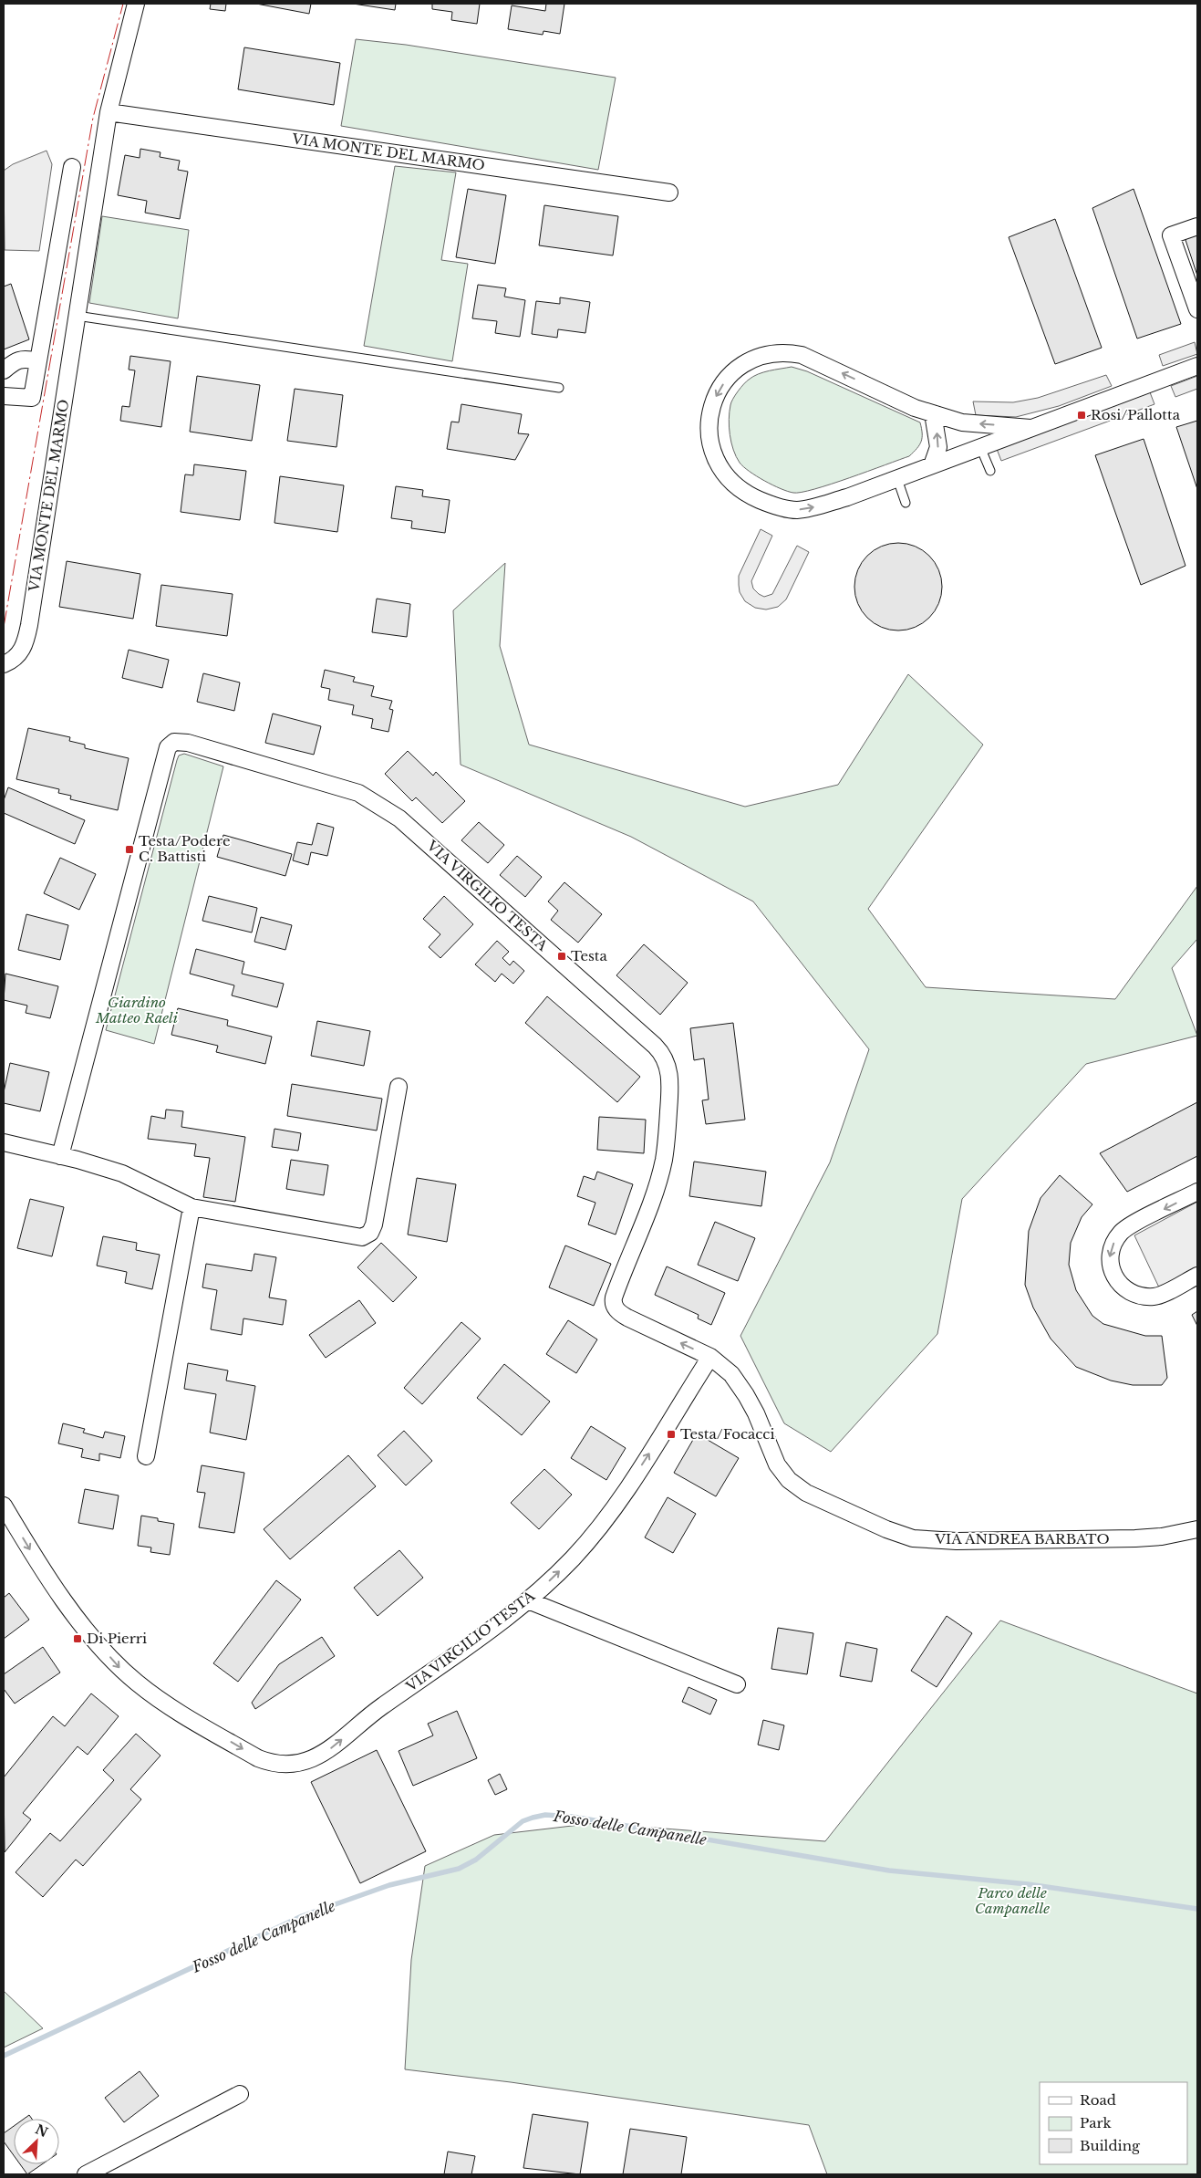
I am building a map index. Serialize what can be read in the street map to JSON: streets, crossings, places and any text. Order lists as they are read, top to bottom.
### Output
{
  "streets": {
    "street": ["VIA MONTE DEL MARMO", "VIA VIRGILIO TESTA", "VIA ANDREA BARBATO"]
  },
  "crossings": [
    ["VIA VIRGILIO TESTA", "VIA ANDREA BARBATO"]
  ],
  "water": ["Fosso delle Campanelle"],
  "parks": ["Giardino Matteo Raeli", "Parco delle Campanelle"],
  "places": {
    "transit": [
      "Rosi/Pallotta",
      "Testa/Podere C. Battisti",
      "Testa",
      "Testa/Focacci",
      "Di Pierri"
    ]
  },
  "legend": ["Road", "Park", "Building"],
  "north": "top right"
}
